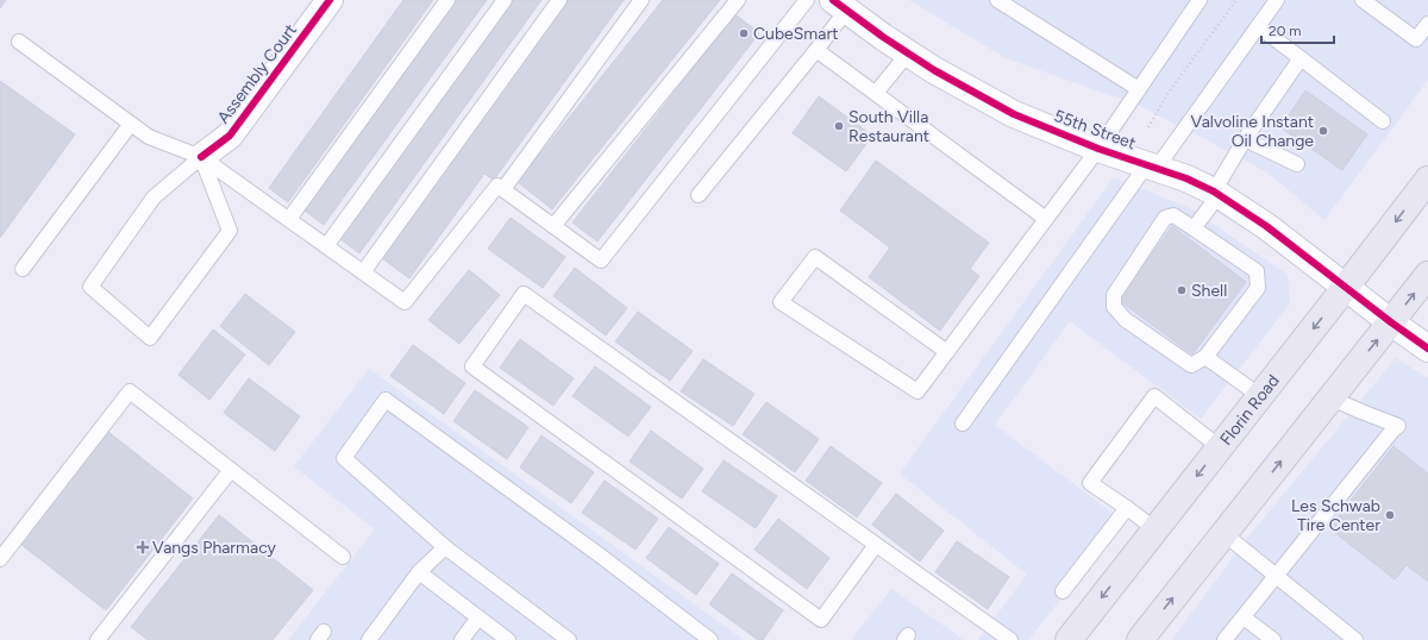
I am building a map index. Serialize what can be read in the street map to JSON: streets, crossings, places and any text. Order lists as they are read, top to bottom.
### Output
{
  "streets": {
    "main road": ["Florin Road"],
    "street": ["Assembly Court", "55th Street"]
  },
  "crossings": [
    ["55th Street", "Florin Road"]
  ],
  "places": {
    "other": [
      "CubeSmart",
      "South Villa Restaurant",
      "Valvoline Instant Oil Change",
      "Shell",
      "Les Schwab Tire Center"
    ],
    "health": ["Vangs Pharmacy"]
  },
  "scale_bar": "20 m"
}
